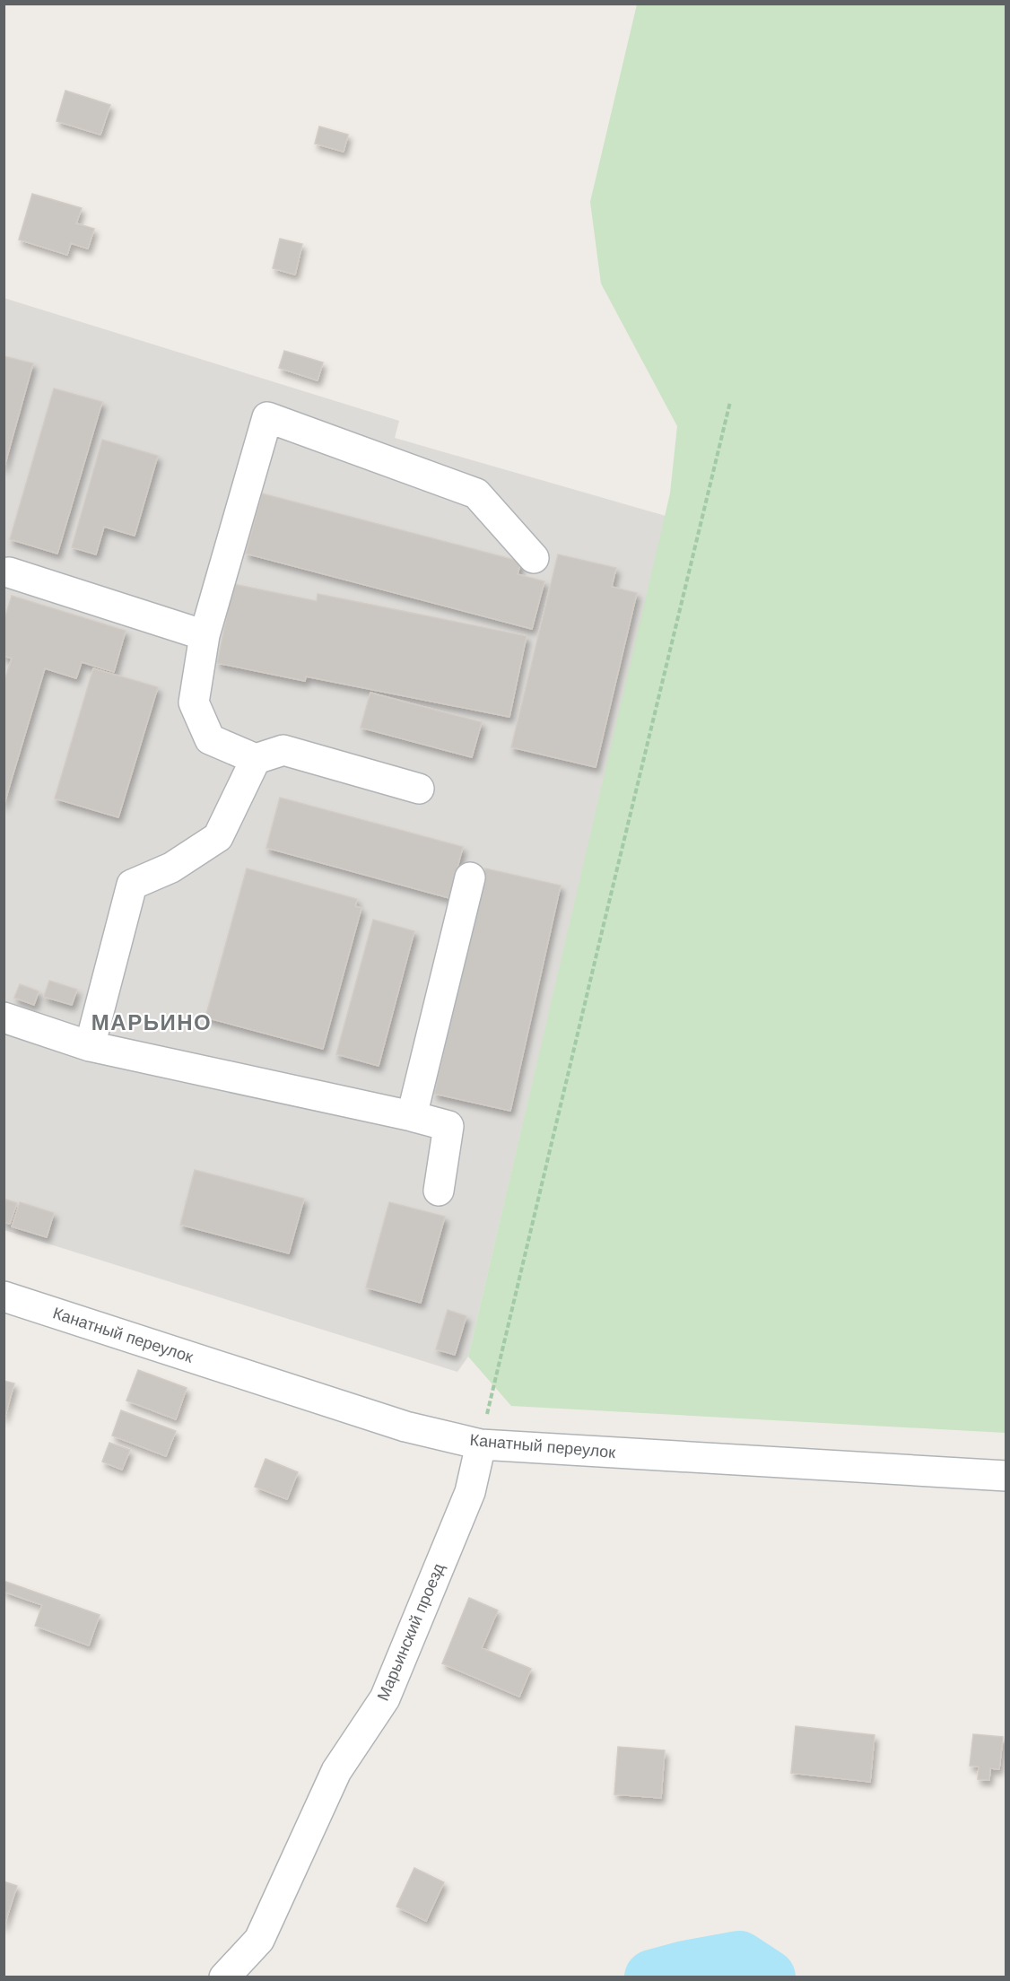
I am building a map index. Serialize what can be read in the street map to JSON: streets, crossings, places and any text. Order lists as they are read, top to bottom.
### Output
{
  "streets": {
    "street": ["Канатный переулок", "Марьинский проезд"]
  },
  "crossings": [
    ["Канатный переулок", "Марьинский проезд"]
  ],
  "districts": ["МАРЬИНО"]
}
